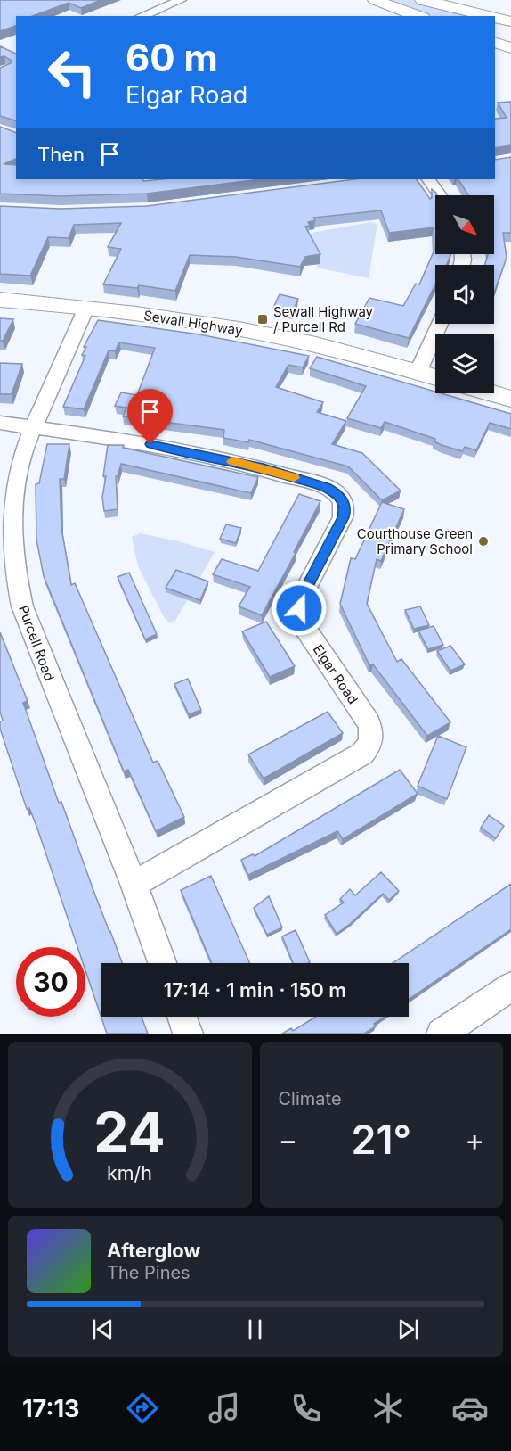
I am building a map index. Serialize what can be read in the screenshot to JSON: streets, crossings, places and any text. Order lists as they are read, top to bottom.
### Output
{
  "streets": {
    "street": ["Sewall Highway", "Purcell Road", "Elgar Road"]
  },
  "crossings": [
    ["Sewall Highway", "Purcell Road"],
    ["Purcell Road", "Elgar Road"]
  ],
  "places": {
    "transit": ["Sewall Highway / Purcell Rd"],
    "other": ["Courthouse Green Primary School"]
  },
  "north": "bottom right",
  "page": {
    "turn": ["60 m", "Elgar Road"],
    "then": "Then",
    "limit": "30",
    "trip": "17:14 · 1 min · 150 m",
    "tile": "Climate",
    "heat": ["−", "21°", "+"],
    "song": ["Afterglow", "The Pines"],
    "tabs": "17:13",
    "gauge": ["24", "km/h"]
  }
}
